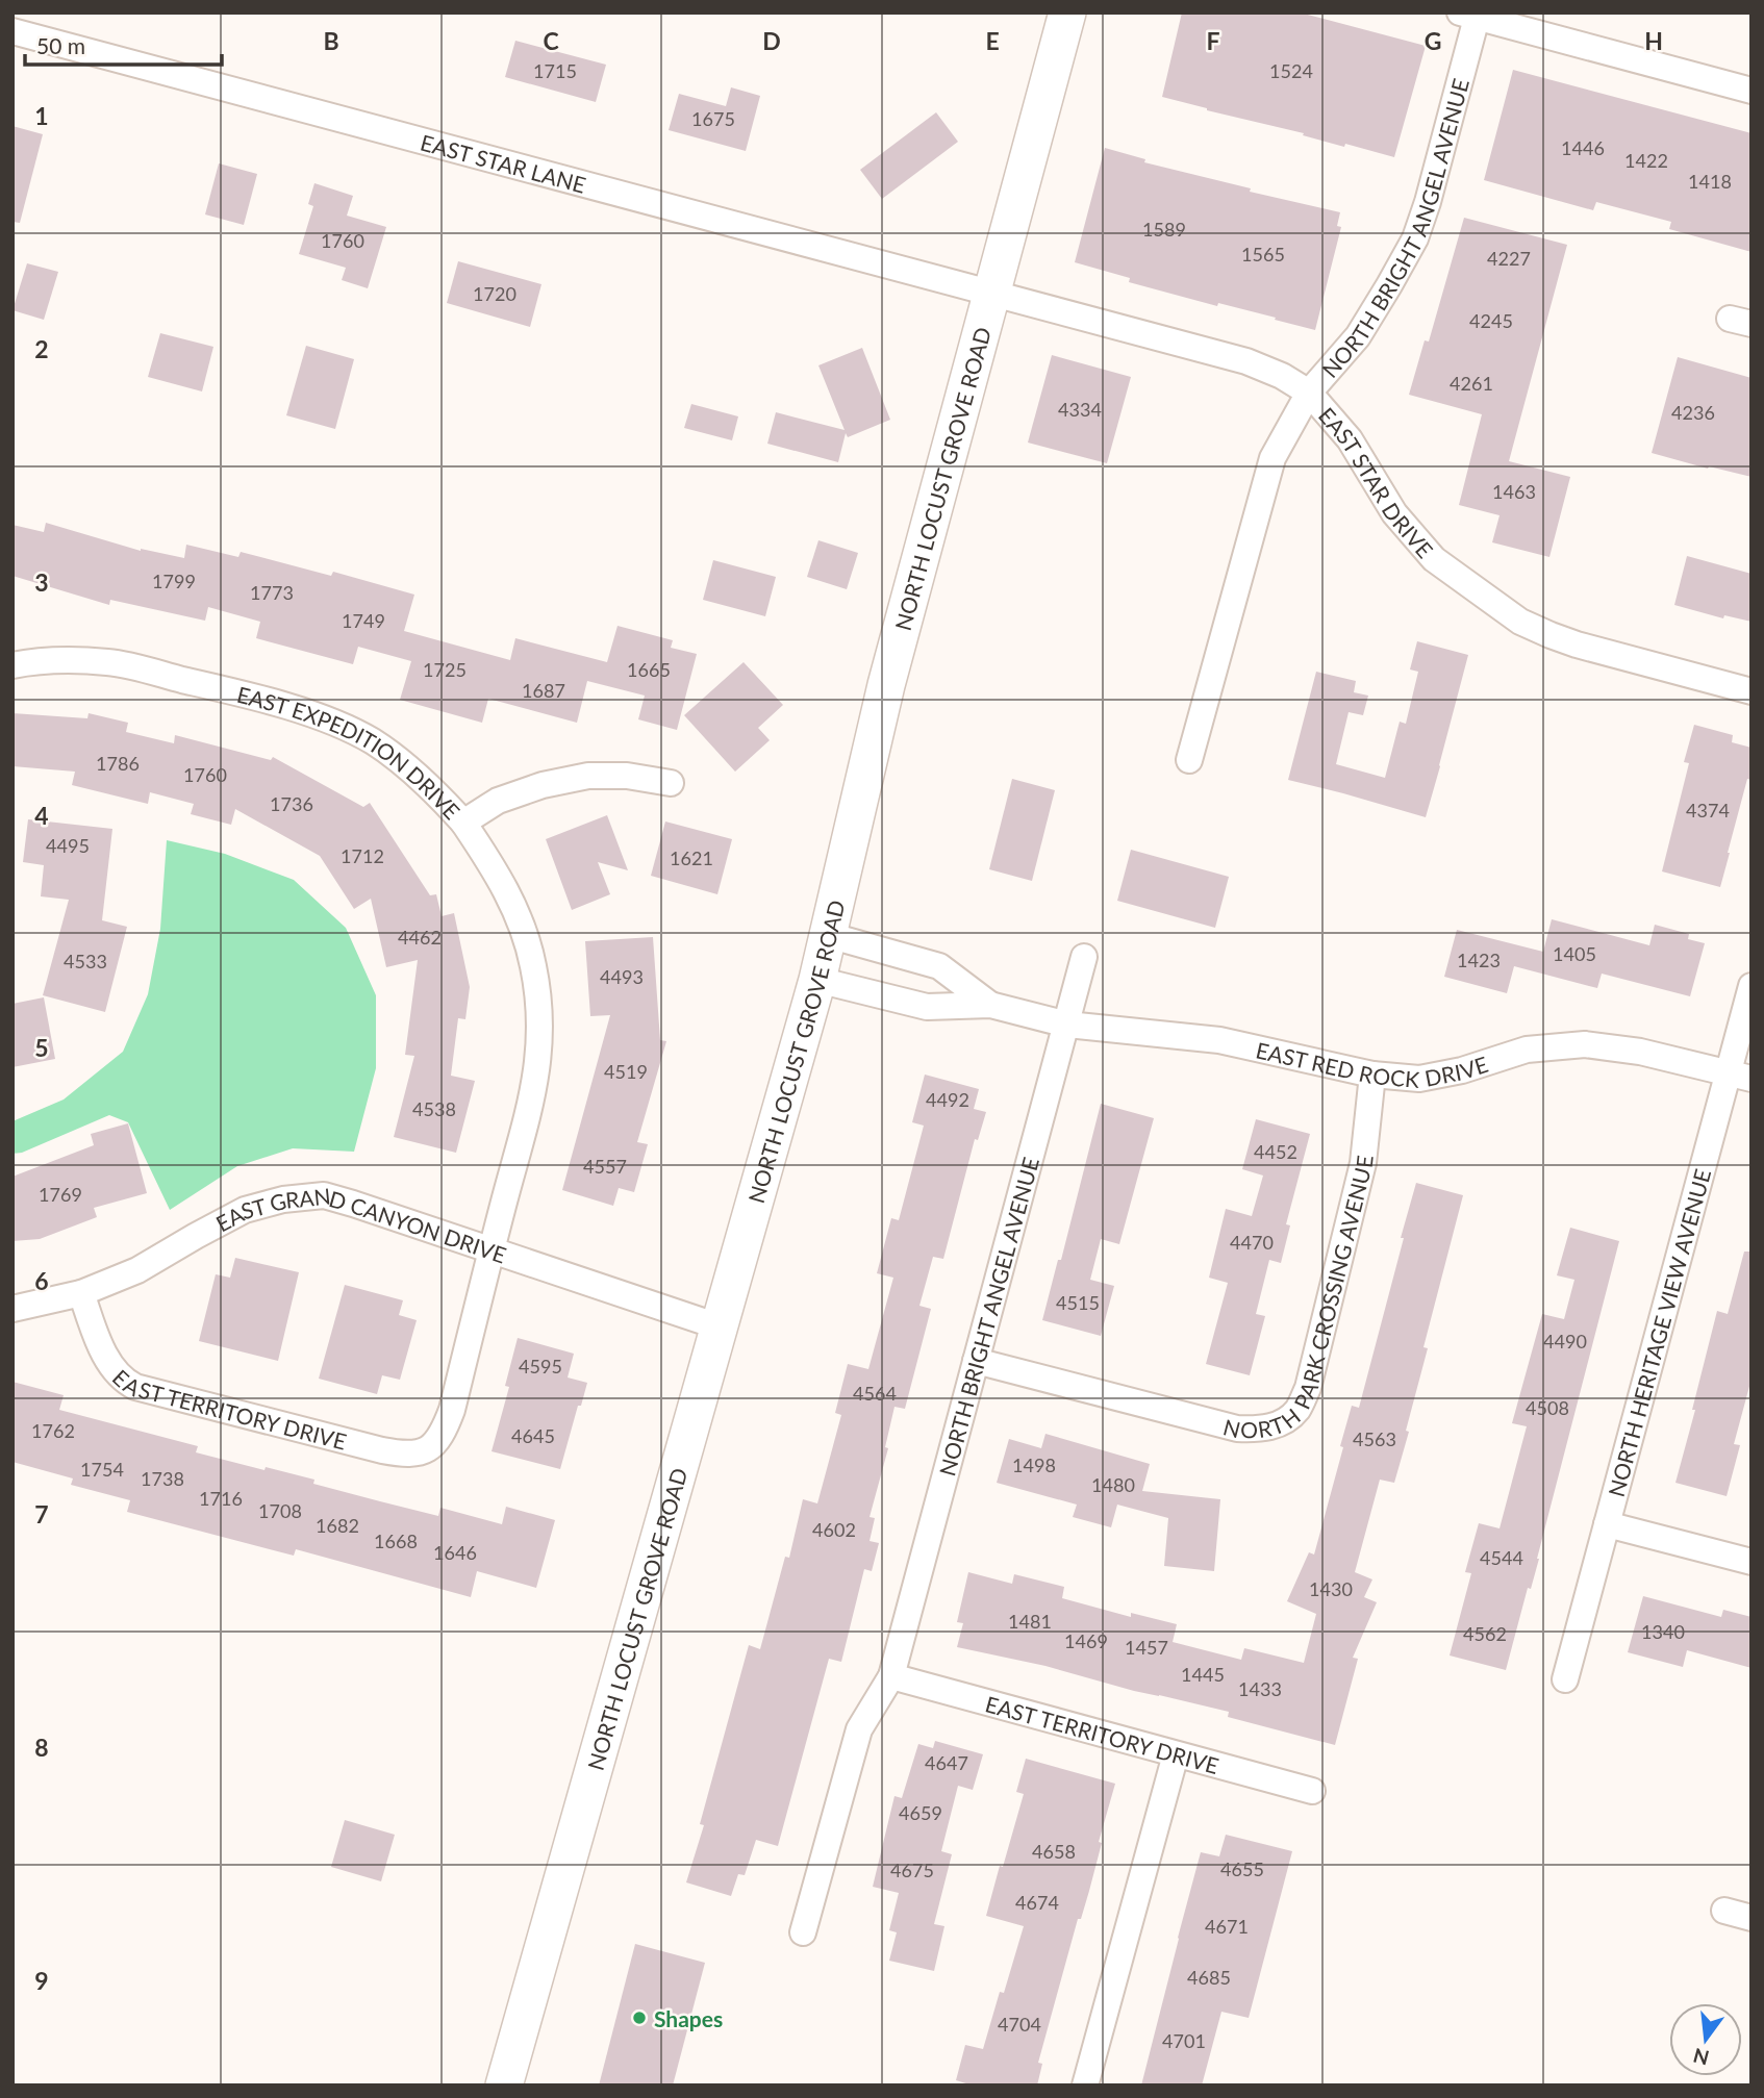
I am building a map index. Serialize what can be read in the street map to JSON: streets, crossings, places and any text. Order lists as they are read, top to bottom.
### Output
{
  "streets": {
    "main road": ["NORTH LOCUST GROVE ROAD"],
    "street": [
      "EAST STAR LANE",
      "NORTH BRIGHT ANGEL AVENUE",
      "EAST STAR DRIVE",
      "EAST EXPEDITION DRIVE",
      "EAST RED ROCK DRIVE",
      "EAST GRAND CANYON DRIVE",
      "NORTH PARK CROSSING AVENUE",
      "NORTH HERITAGE VIEW AVENUE",
      "EAST TERRITORY DRIVE"
    ]
  },
  "crossings": [
    ["EAST STAR LANE", "NORTH LOCUST GROVE ROAD"],
    ["EAST STAR LANE", "EAST STAR DRIVE"],
    ["NORTH BRIGHT ANGEL AVENUE", "EAST STAR DRIVE"],
    ["NORTH BRIGHT ANGEL AVENUE", "EAST RED ROCK DRIVE"],
    ["NORTH BRIGHT ANGEL AVENUE", "NORTH PARK CROSSING AVENUE"],
    ["NORTH BRIGHT ANGEL AVENUE", "EAST TERRITORY DRIVE"],
    ["NORTH LOCUST GROVE ROAD", "EAST STAR DRIVE"],
    ["NORTH LOCUST GROVE ROAD", "EAST RED ROCK DRIVE"],
    ["NORTH LOCUST GROVE ROAD", "EAST GRAND CANYON DRIVE"],
    ["EAST RED ROCK DRIVE", "NORTH PARK CROSSING AVENUE"],
    ["EAST RED ROCK DRIVE", "NORTH HERITAGE VIEW AVENUE"],
    ["EAST GRAND CANYON DRIVE", "EAST TERRITORY DRIVE"]
  ],
  "places": ["Shapes"],
  "house_numbers": [
    "1715",
    "1524",
    "1675",
    "1446",
    "1422",
    "1418",
    "1589",
    "1760",
    "1565",
    "4227",
    "1720",
    "4245",
    "4261",
    "4334",
    "4236",
    "1463",
    "1799",
    "1773",
    "1749",
    "1725",
    "1665",
    "1687",
    "1786",
    "1760",
    "1736",
    "4374",
    "4495",
    "1712",
    "1621",
    "4462",
    "1405",
    "1423",
    "4533",
    "4493",
    "4519",
    "4492",
    "4538",
    "4452",
    "4557",
    "1769",
    "4470",
    "4515",
    "4490",
    "4595",
    "4564",
    "4508",
    "1762",
    "4645",
    "4563",
    "1498",
    "1754",
    "1738",
    "1480",
    "1716",
    "1708",
    "1682",
    "4602",
    "1668",
    "1646",
    "4544",
    "1430",
    "1481",
    "1340",
    "4562",
    "1469",
    "1457",
    "1445",
    "1433",
    "4647",
    "4659",
    "4658",
    "4655",
    "4675",
    "4674",
    "4671",
    "4685",
    "4704",
    "4701"
  ],
  "scale_bar": "50 m",
  "north": "bottom",
  "grid": {
    "columns": [
      "B",
      "C",
      "D",
      "E",
      "F",
      "G",
      "H"
    ],
    "rows": [
      "1",
      "2",
      "3",
      "4",
      "5",
      "6",
      "7",
      "8",
      "9"
    ]
  }
}
